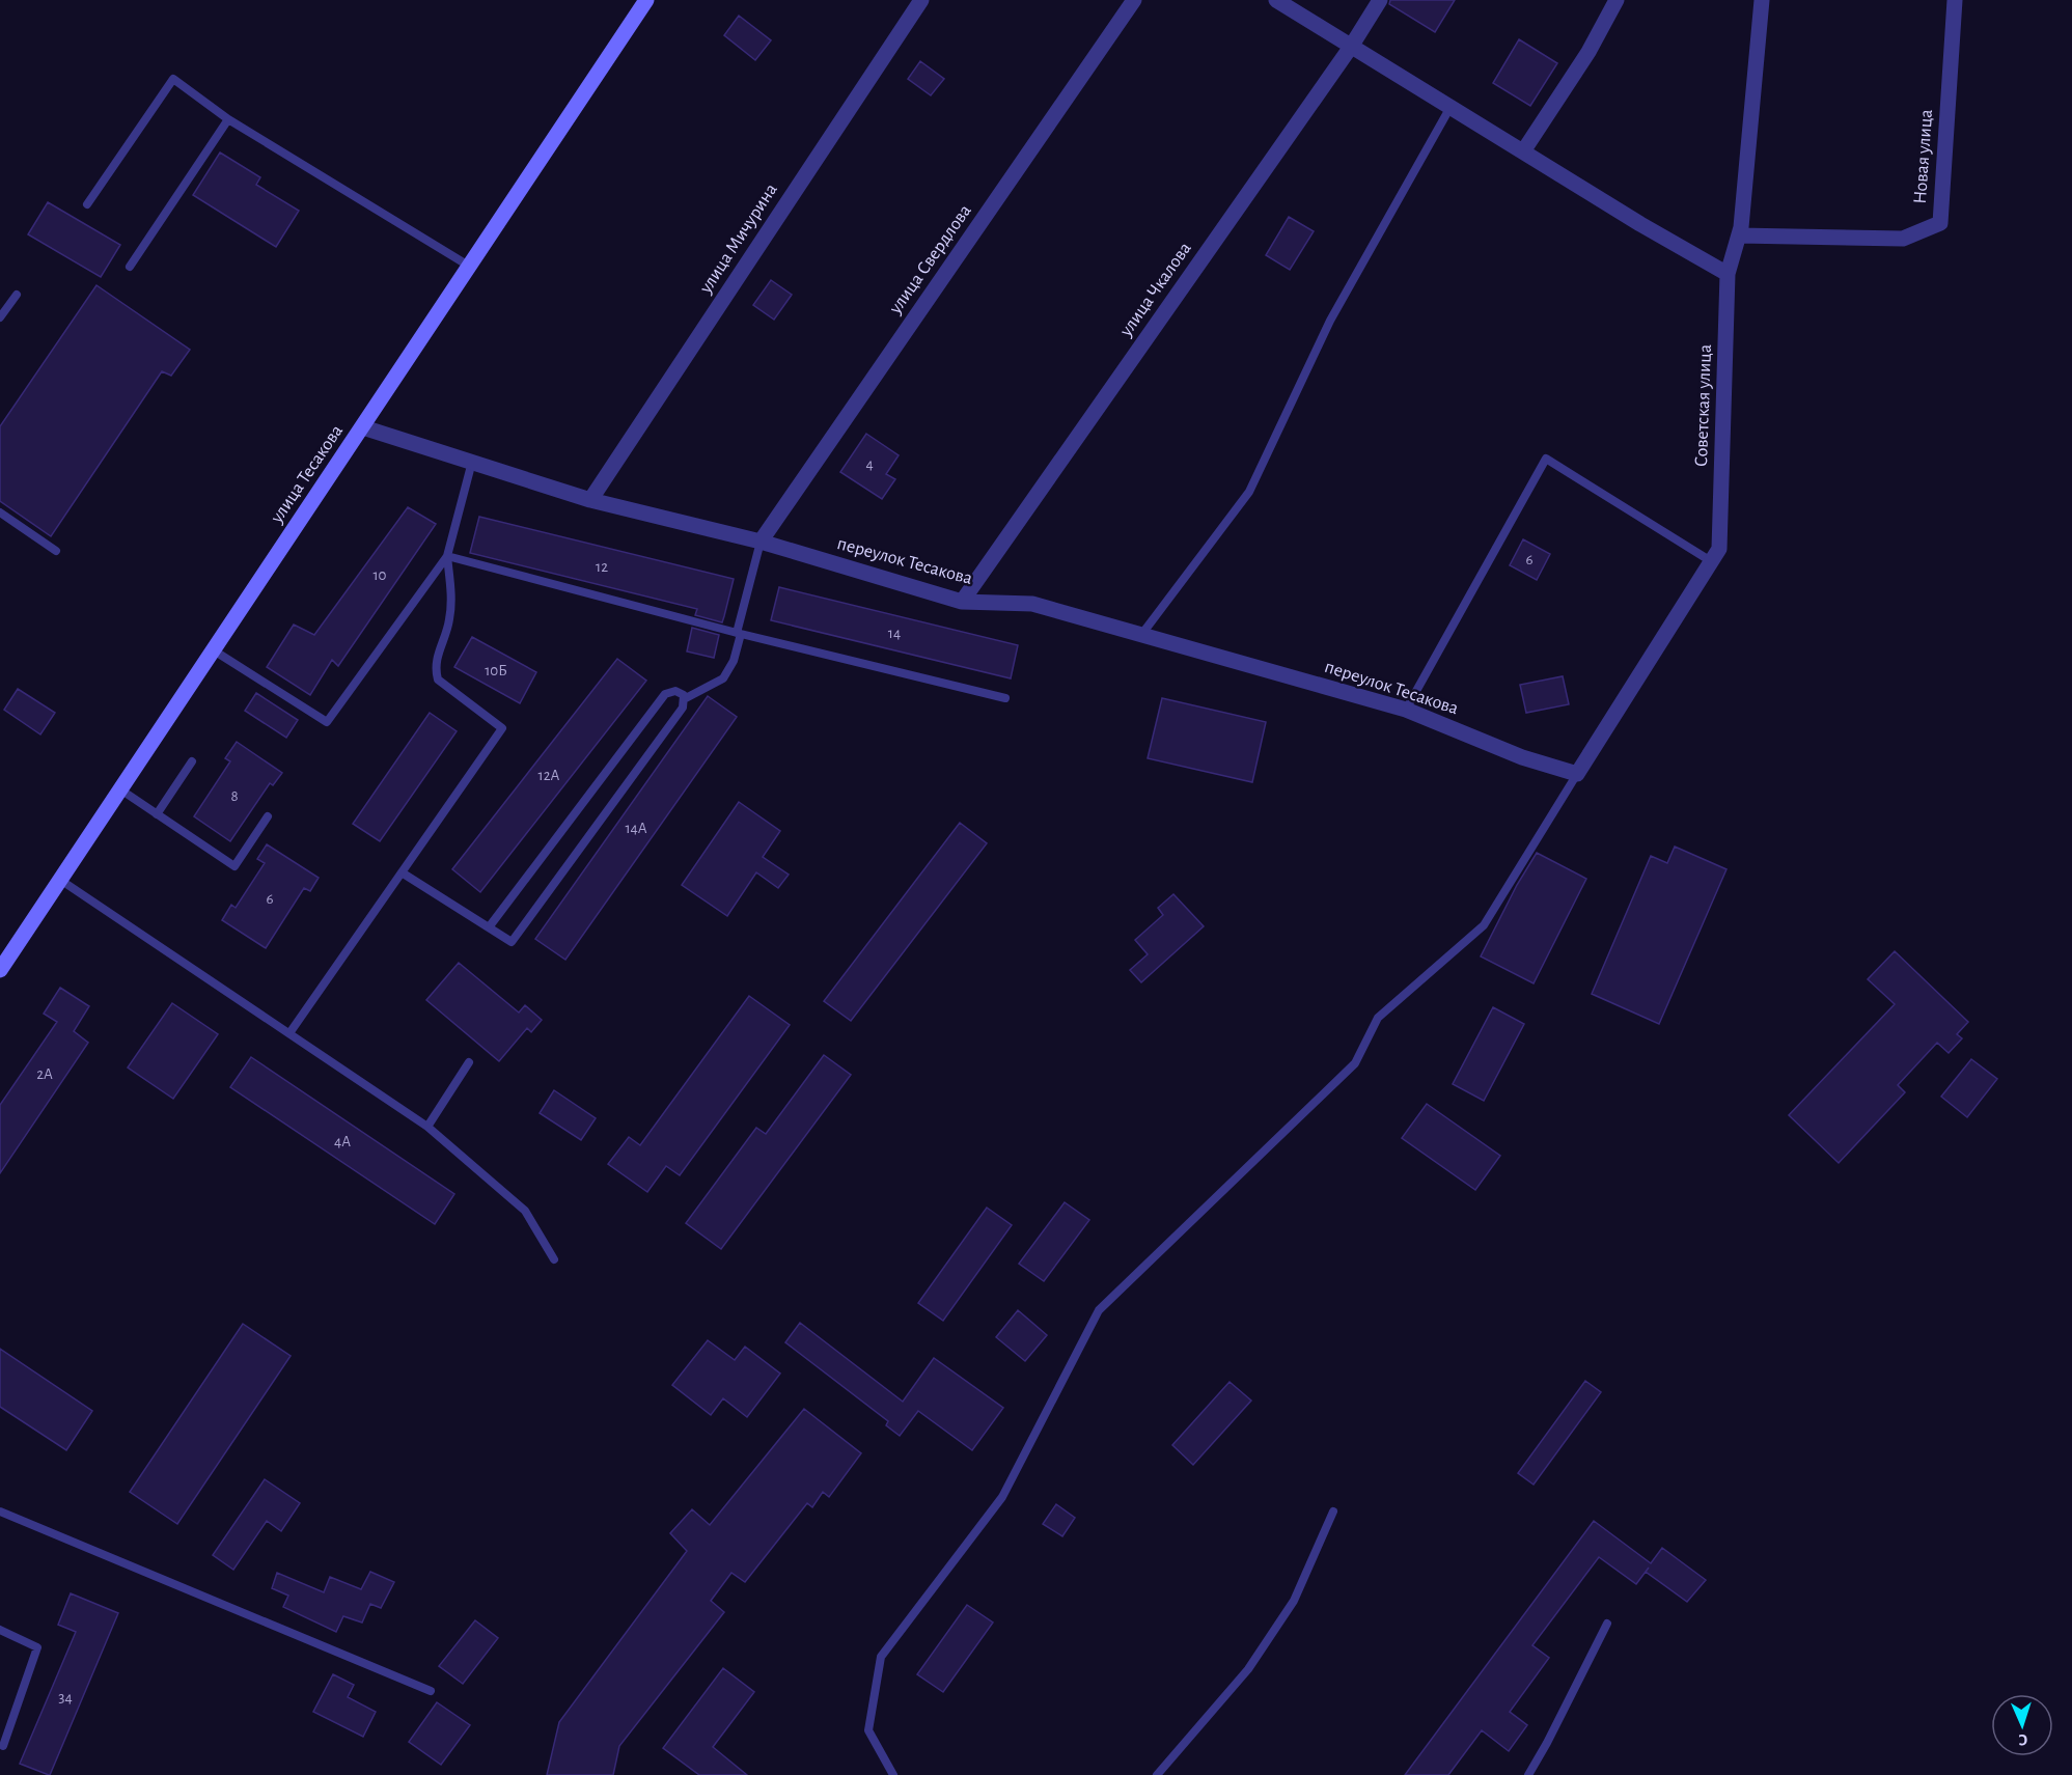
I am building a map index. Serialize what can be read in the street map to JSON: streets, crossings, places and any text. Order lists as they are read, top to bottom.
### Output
{
  "streets": {
    "main road": ["улица Тесакова"],
    "street": [
      "Новая улица",
      "улица Мичурина",
      "улица Свердлова",
      "улица Чкалова",
      "Советская улица",
      "переулок Тесакова"
    ]
  },
  "crossings": [
    ["Новая улица", "Советская улица"],
    ["улица Мичурина", "переулок Тесакова"],
    ["улица Свердлова", "переулок Тесакова"],
    ["улица Чкалова", "переулок Тесакова"],
    ["Советская улица", "переулок Тесакова"],
    ["улица Тесакова", "переулок Тесакова"]
  ],
  "house_numbers": [
    "4",
    "6",
    "12",
    "10",
    "14",
    "10Б",
    "12А",
    "8",
    "14А",
    "6",
    "2А",
    "4А",
    "34"
  ],
  "north": "bottom"
}
